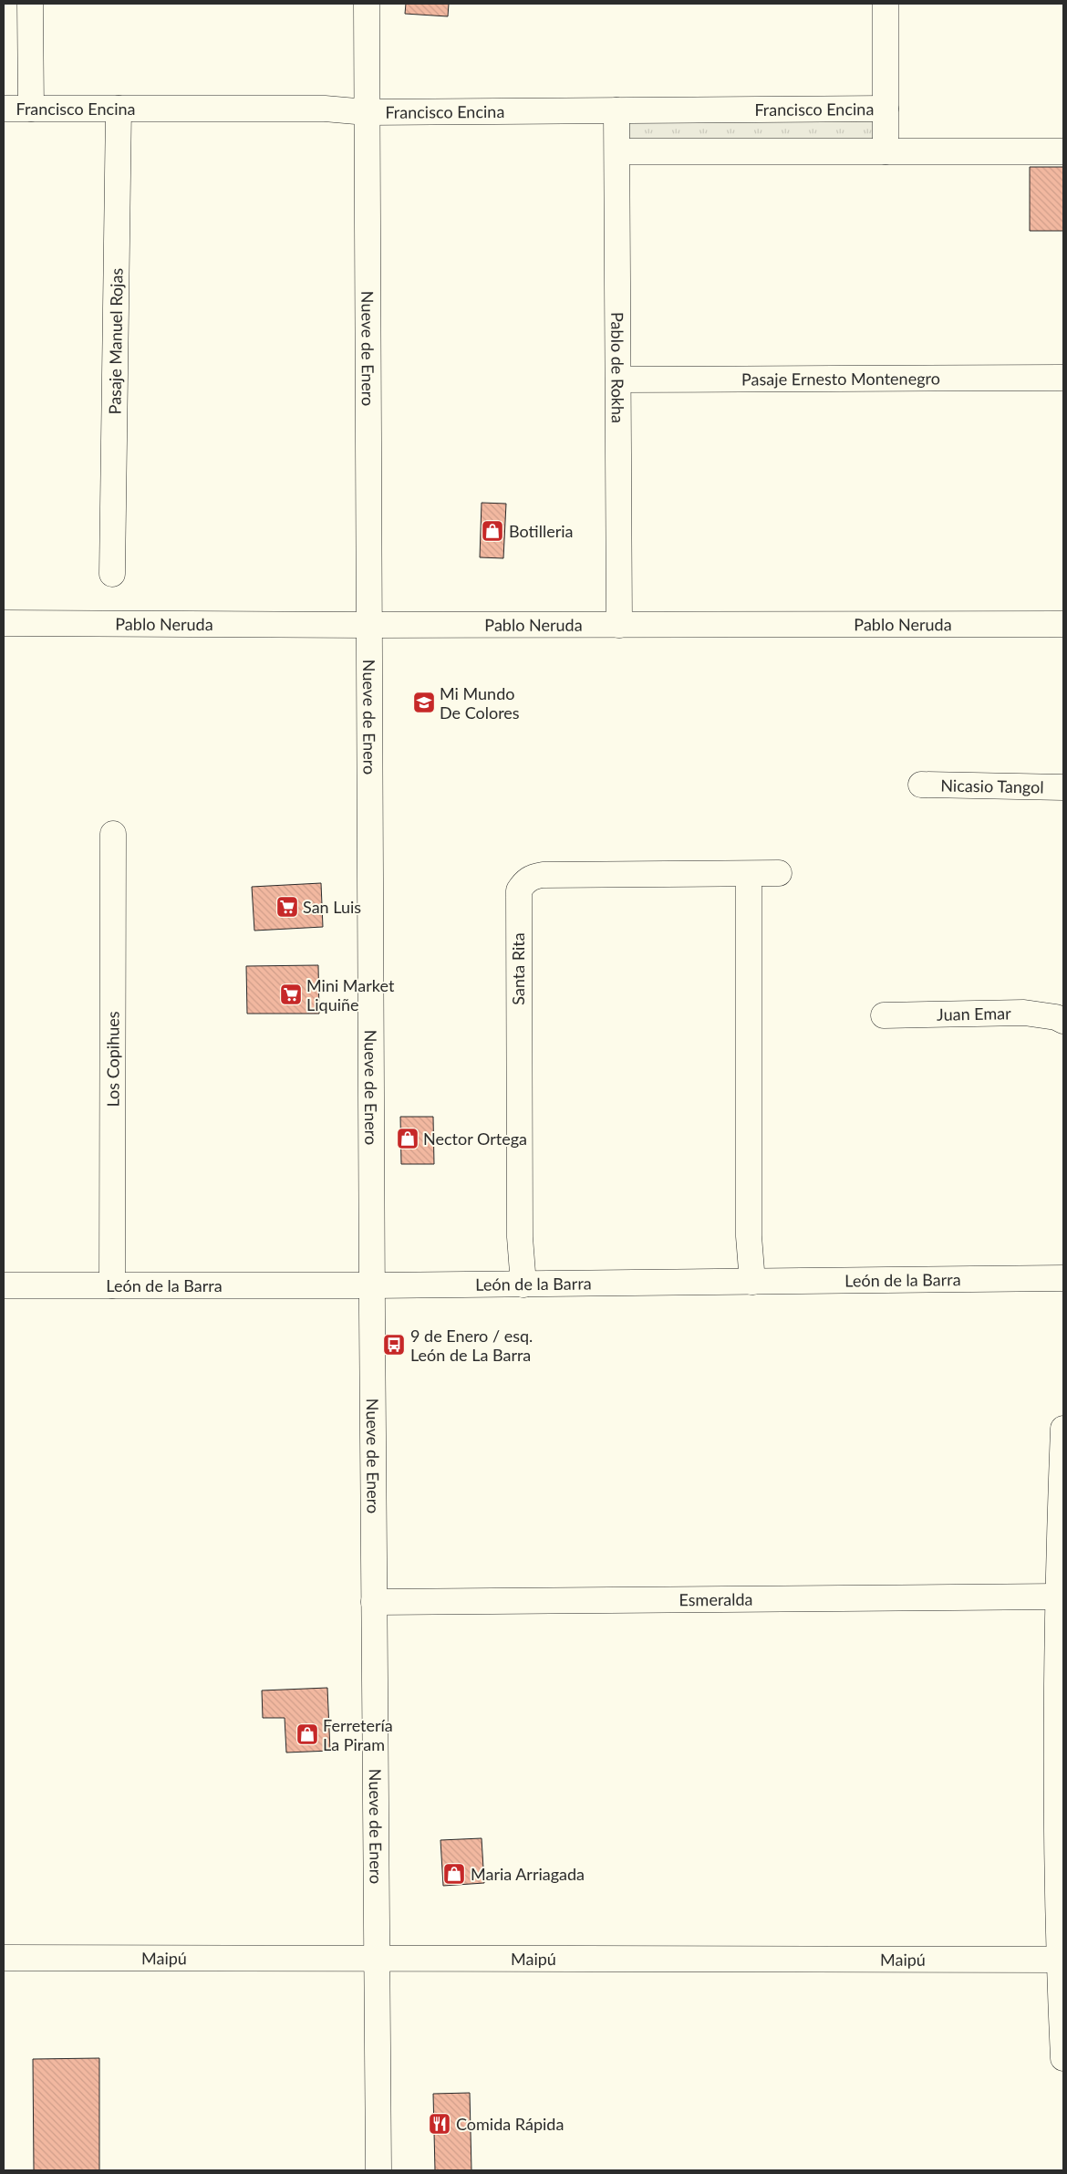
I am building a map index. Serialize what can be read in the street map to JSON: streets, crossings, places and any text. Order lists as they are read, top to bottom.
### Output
{
  "streets": {
    "street": [
      "Francisco Encina",
      "Pasaje Manuel Rojas",
      "Nueve de Enero",
      "Pablo de Rokha",
      "Pasaje Ernesto Montenegro",
      "Pablo Neruda",
      "Nicasio Tangol",
      "Santa Rita",
      "Juan Emar",
      "Los Copihues",
      "León de la Barra",
      "Esmeralda",
      "Maipú"
    ]
  },
  "crossings": [
    ["Francisco Encina", "Pasaje Manuel Rojas"],
    ["Francisco Encina", "Nueve de Enero"],
    ["Francisco Encina", "Pablo de Rokha"],
    ["Nueve de Enero", "Pablo Neruda"],
    ["Nueve de Enero", "León de la Barra"],
    ["Nueve de Enero", "Esmeralda"],
    ["Nueve de Enero", "Maipú"],
    ["Pablo de Rokha", "Pasaje Ernesto Montenegro"],
    ["Pablo de Rokha", "Pablo Neruda"],
    ["Santa Rita", "León de la Barra"],
    ["Los Copihues", "León de la Barra"]
  ],
  "places": {
    "shop": [
      "Botilleria",
      "Nector Ortega",
      "Ferretería La Piram",
      "Maria Arriagada"
    ],
    "school or university": ["Mi Mundo De Colores"],
    "supermarket": ["San Luis", "Mini Market Liquiñe"],
    "bus stop": ["9 de Enero / esq. León de La Barra"],
    "restaurant": ["Comida Rápida"]
  }
}
